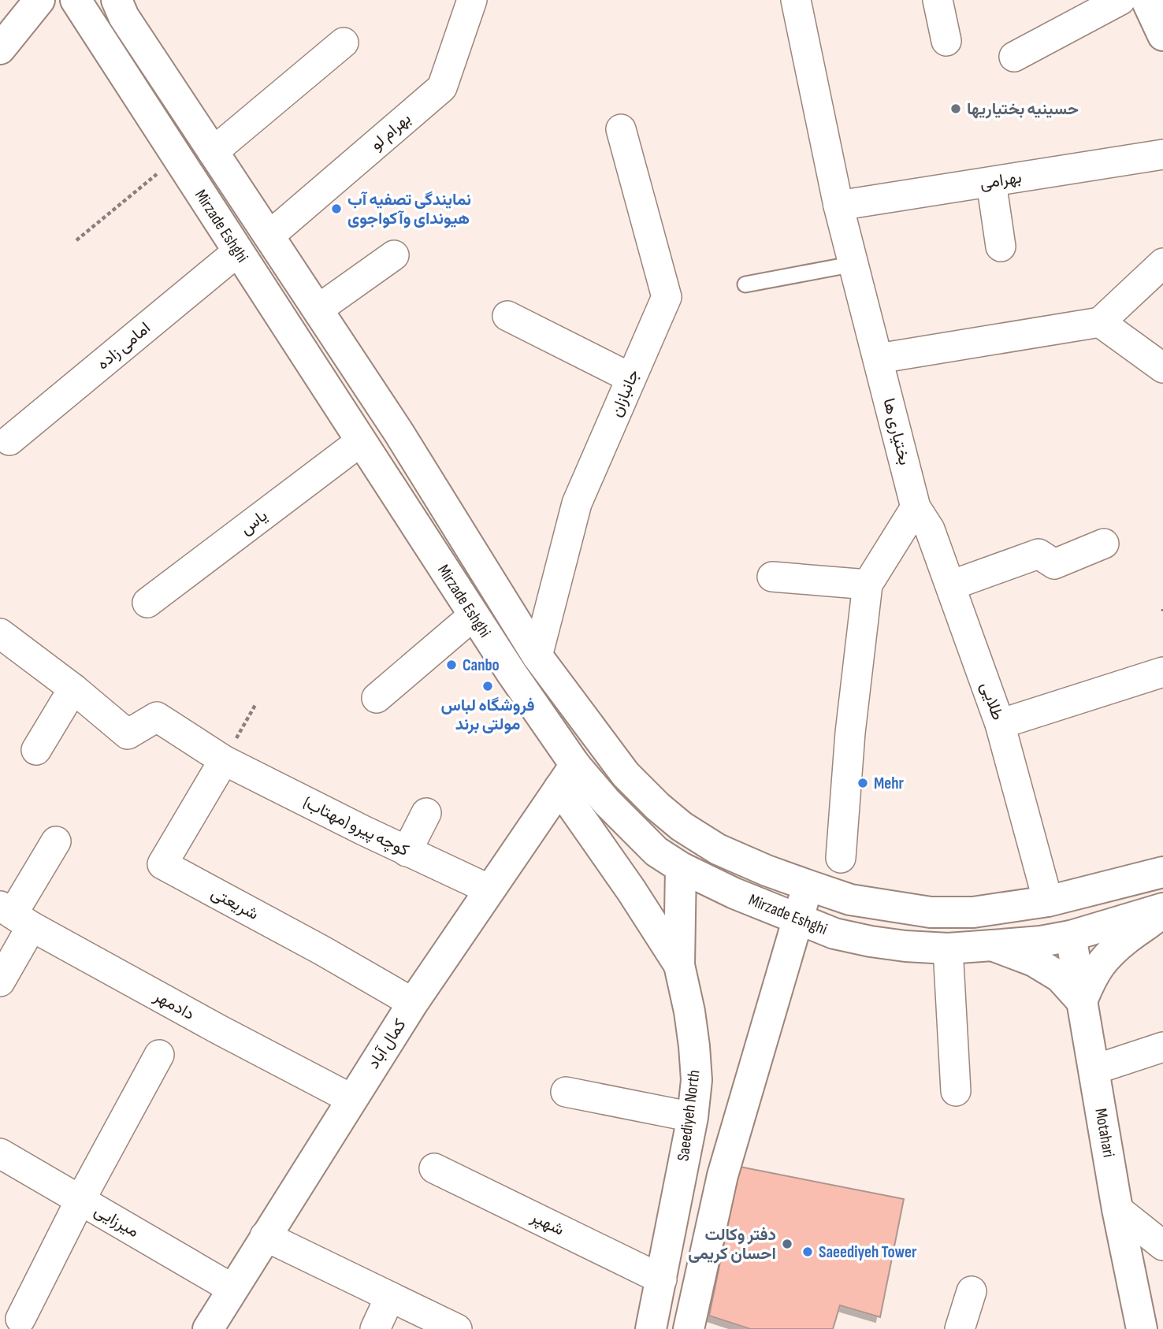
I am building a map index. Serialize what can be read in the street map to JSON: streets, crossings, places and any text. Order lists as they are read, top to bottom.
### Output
{
  "streets": {
    "main road": [
      "Mirzade Eshghi",
      "کمال آباد",
      "Saeediyeh North",
      "Motahari"
    ],
    "street": [
      "بهرام لو",
      "بهرامی",
      "امامی زاده",
      "جانبازان",
      "بختیاری ها",
      "یاس",
      "طلایی",
      "کوچه پیرو (مهتاب)",
      "شریعتی",
      "دادمهر",
      "میرزایی",
      "شهپر"
    ]
  },
  "crossings": [
    ["بهرام لو", "Mirzade Eshghi"],
    ["بهرامی", "بختیاری ها"],
    ["Mirzade Eshghi", "امامی زاده"],
    ["Mirzade Eshghi", "جانبازان"],
    ["Mirzade Eshghi", "یاس"],
    ["Mirzade Eshghi", "طلایی"],
    ["Mirzade Eshghi", "کمال آباد"],
    ["Mirzade Eshghi", "Saeediyeh North"],
    ["Mirzade Eshghi", "Motahari"],
    ["بختیاری ها", "طلایی"],
    ["کوچه پیرو (مهتاب)", "شریعتی"],
    ["کوچه پیرو (مهتاب)", "کمال آباد"],
    ["شریعتی", "کمال آباد"],
    ["دادمهر", "کمال آباد"],
    ["کمال آباد", "میرزایی"],
    ["Saeediyeh North", "شهپر"]
  ],
  "places": [
    "حسینیه بختیاریها",
    "نمایندگی تصفیه آب هیوندای وآکواجوی",
    "Canbo",
    "فروشگاه لباس مولتی برند",
    "Mehr",
    "دفتر وکالت احسان کریمی",
    "Saeediyeh Tower"
  ]
}
